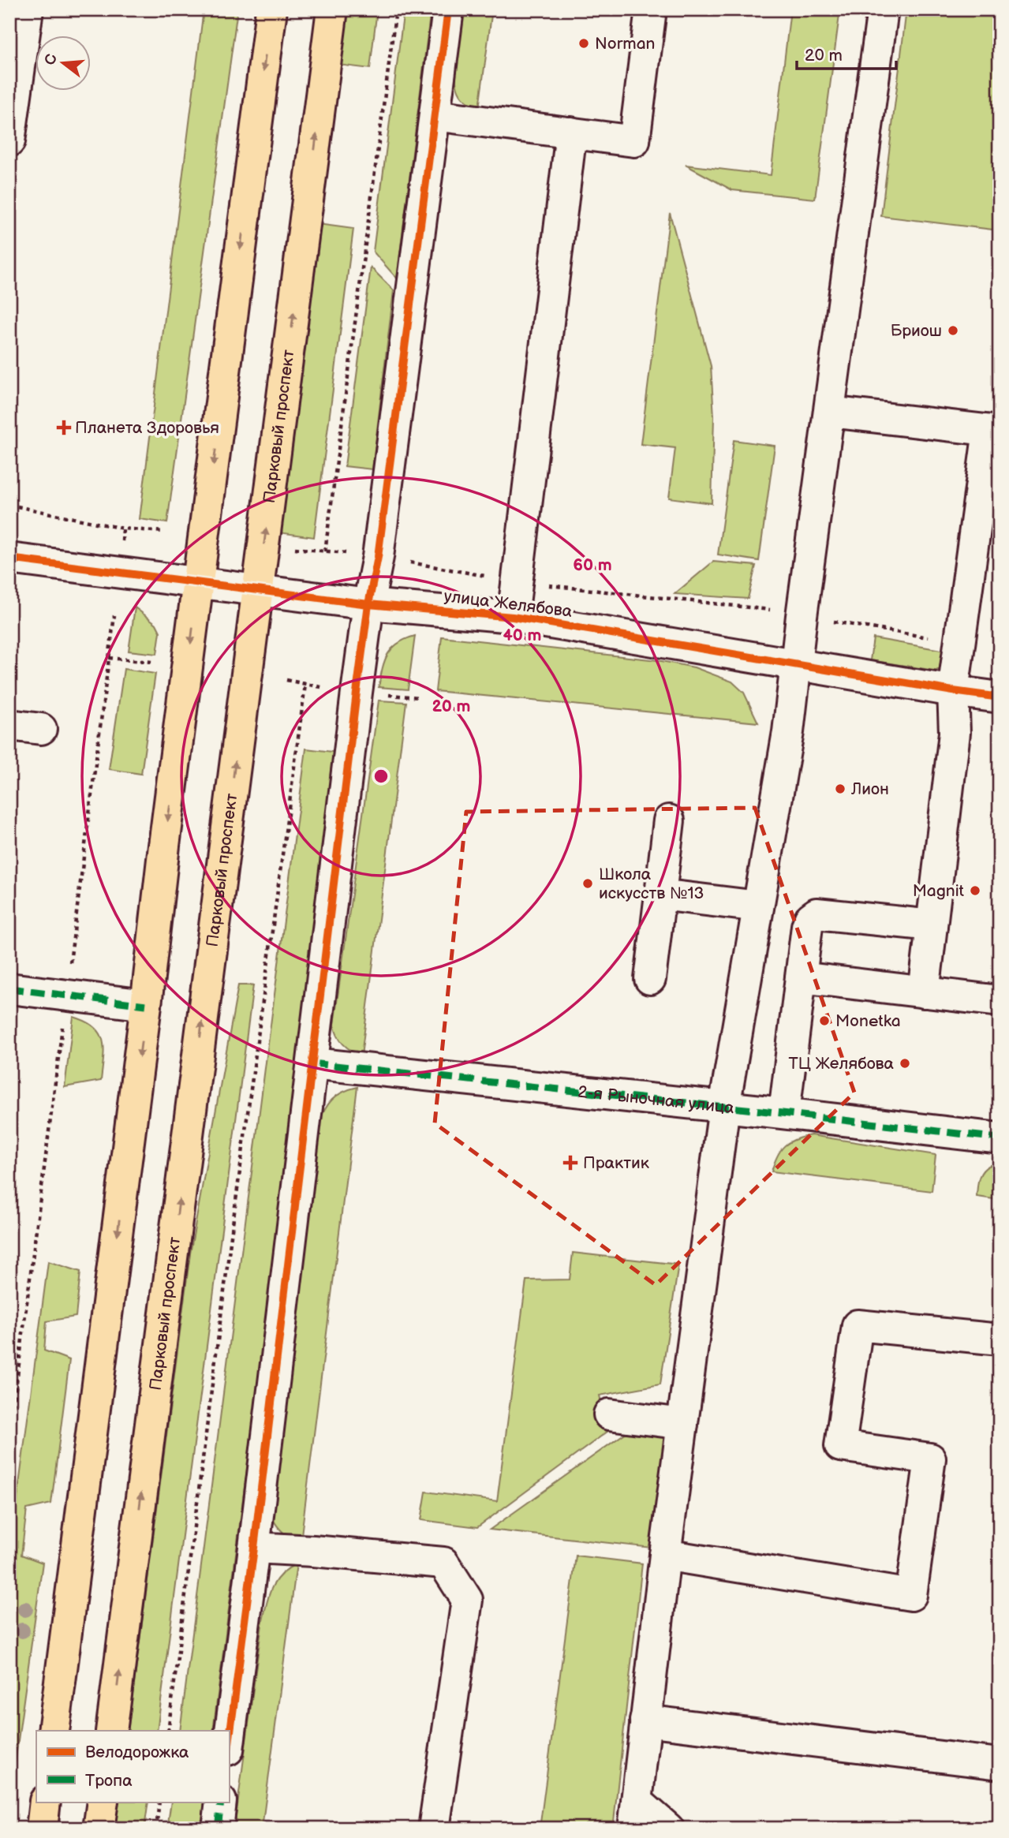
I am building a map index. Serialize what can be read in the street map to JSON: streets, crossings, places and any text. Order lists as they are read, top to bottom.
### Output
{
  "streets": {
    "main road": ["Парковый проспект"],
    "street": ["улица Желябова", "2-я Рыночная улица"]
  },
  "crossings": [
    ["Парковый проспект", "улица Желябова"]
  ],
  "places": {
    "other": [
      "Norman",
      "Бриош",
      "Лион",
      "Школа искусств №13",
      "Magnit",
      "Monetka",
      "ТЦ Желябова"
    ],
    "health": ["Планета Здоровья", "Практик"]
  },
  "legend": ["Велодорожка", "Тропа"],
  "scale_bar": "20 m",
  "north": "left",
  "rings": ["60 m", "40 m", "20 m"]
}
